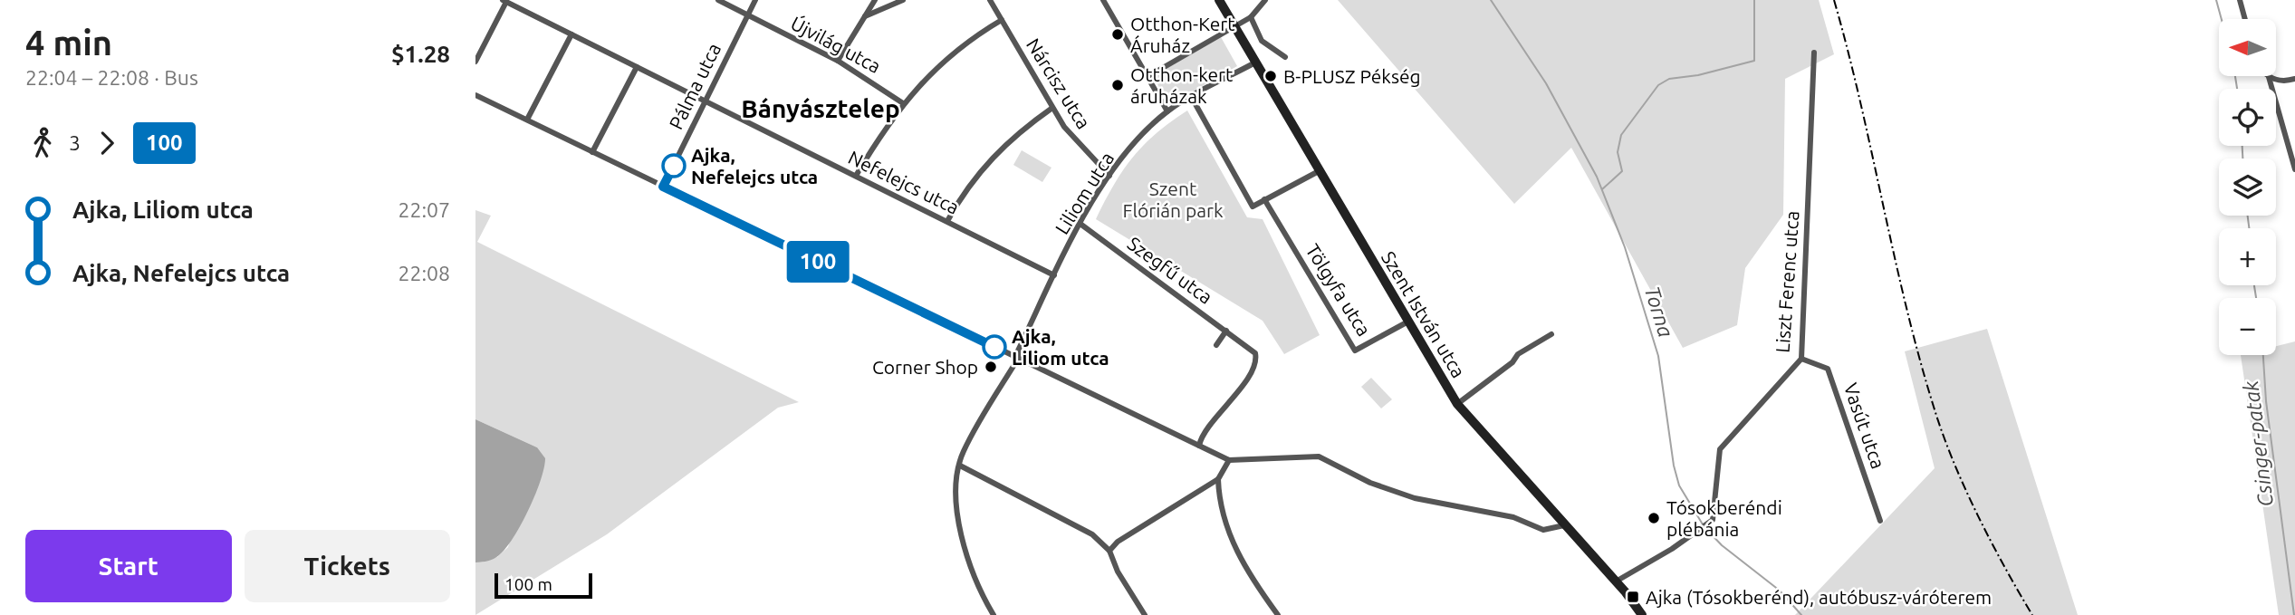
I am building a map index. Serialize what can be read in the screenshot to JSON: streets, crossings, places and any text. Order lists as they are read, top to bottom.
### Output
{
  "streets": {
    "main road": ["Szent István utca"],
    "street": [
      "Újvilág utca",
      "Nárcisz utca",
      "Pálma utca",
      "Nefelejcs utca",
      "Liliom utca",
      "Szegfű utca",
      "Liszt Ferenc utca",
      "Tölgyfa utca",
      "Vasút utca"
    ]
  },
  "crossings": [
    ["Újvilág utca", "Pálma utca"],
    ["Nárcisz utca", "Liliom utca"],
    ["Pálma utca", "Nefelejcs utca"],
    ["Nefelejcs utca", "Liliom utca"],
    ["Liliom utca", "Szegfű utca"],
    ["Liliom utca", "Szent István utca"],
    ["Liszt Ferenc utca", "Szent István utca"],
    ["Liszt Ferenc utca", "Vasút utca"],
    ["Tölgyfa utca", "Szent István utca"]
  ],
  "districts": ["Bányásztelep"],
  "water": ["Torna", "Csinger-patak"],
  "parks": ["Szent Flórián park"],
  "places": {
    "other": [
      "Otthon-Kert Áruház",
      "B-PLUSZ Pékség",
      "Otthon-kert áruházak",
      "Ajka, Nefelejcs utca",
      "Ajka, Liliom utca",
      "Corner Shop",
      "Tósokberéndi plébánia"
    ],
    "transit": ["Ajka (Tósokberénd), autóbusz-váróterem"]
  },
  "lines": ["bus line 100"],
  "scale_bar": "100 m",
  "north": "left",
  "page": {
    "heading": ["4 min", "22:04 – 22:08 · Bus", "$1.28"],
    "on_map": "100",
    "map_buttons": ["+", "−"],
    "legs": ["3", "100"],
    "list": [
      {
        "name": "Ajka, Liliom utca",
        "value": "22:07"
      },
      {
        "name": "Ajka, Nefelejcs utca",
        "value": "22:08"
      }
    ],
    "buttons": ["Start", "Tickets"],
    "scale": "100 m"
  }
}
